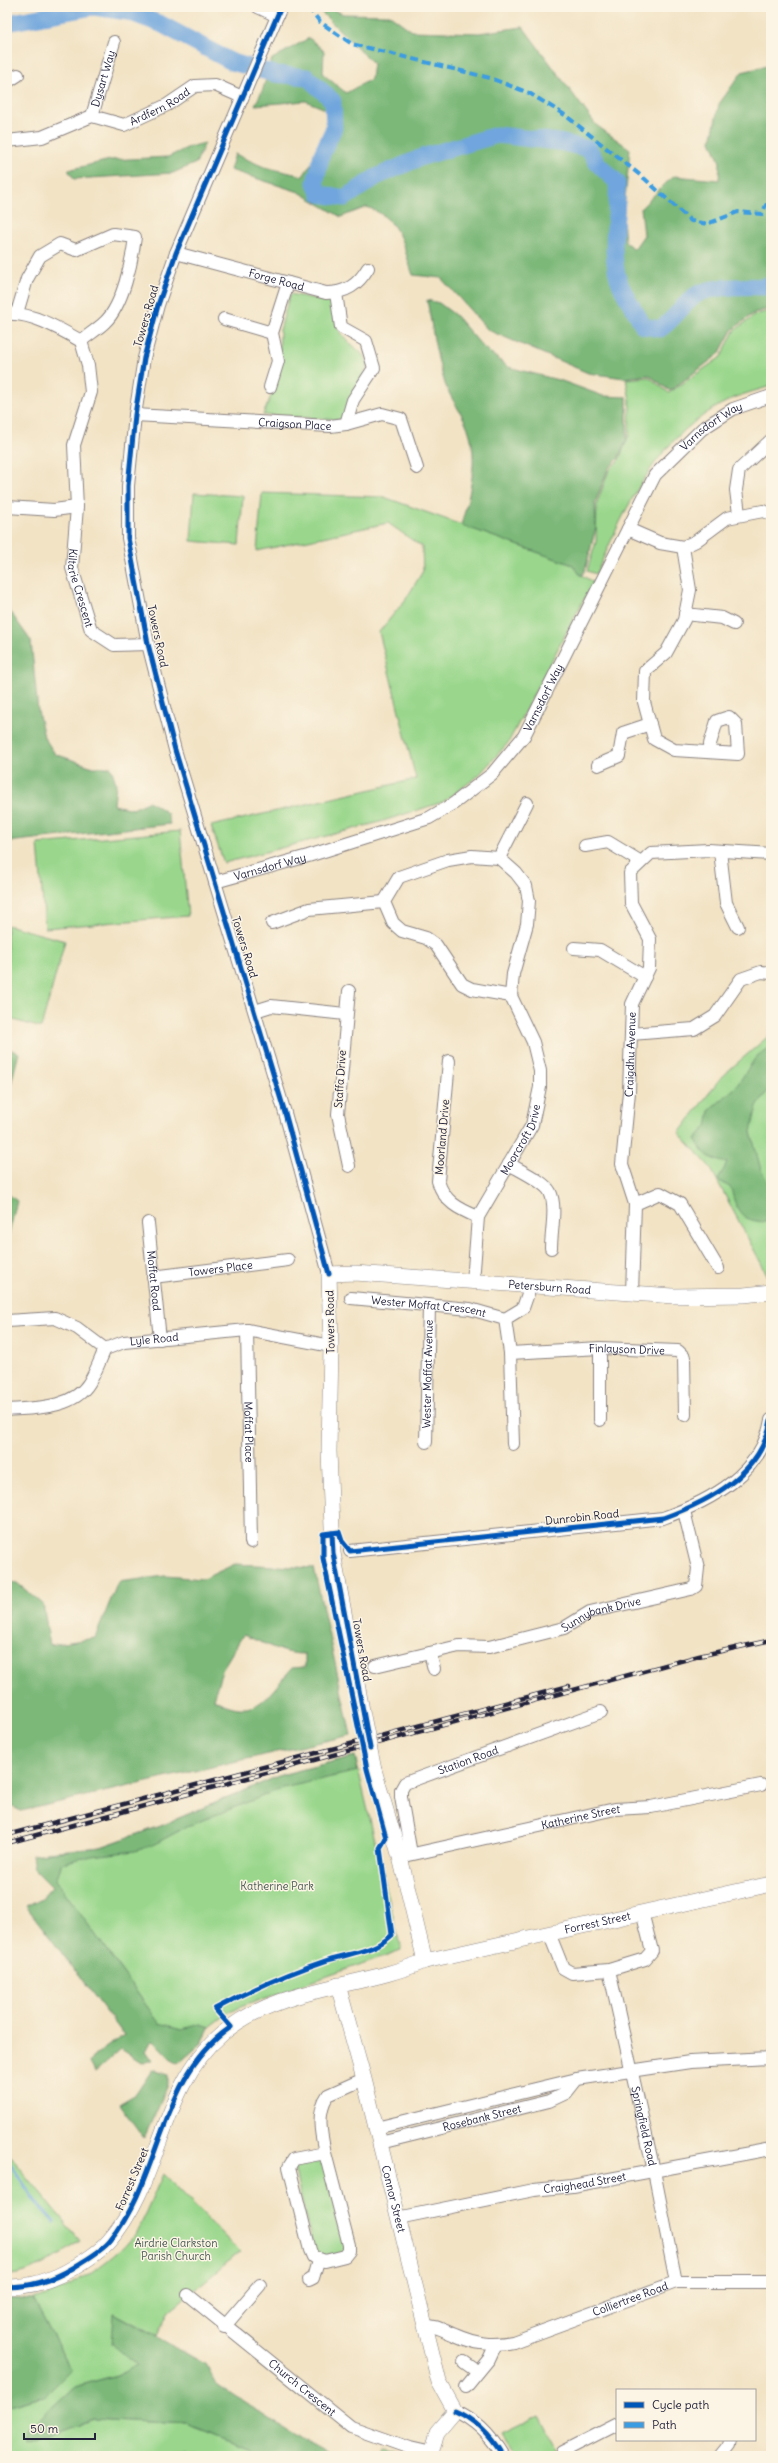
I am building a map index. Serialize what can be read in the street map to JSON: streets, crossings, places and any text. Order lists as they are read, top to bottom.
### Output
{
  "streets": {
    "main road": [
      "Towers Road",
      "Petersburn Road",
      "Forrest Street",
      "Connor Street"
    ],
    "street": [
      "Dysart Way",
      "Ardfern Road",
      "Forge Road",
      "Craigson Place",
      "Varnsdorf Way",
      "Kiltarie Crescent",
      "Craigdhu Avenue",
      "Staffa Drive",
      "Moorland Drive",
      "Moorcroft Drive",
      "Towers Place",
      "Moffat Road",
      "Wester Moffat Crescent",
      "Lyle Road",
      "Finlayson Drive",
      "Wester Moffat Avenue",
      "Moffat Place",
      "Dunrobin Road",
      "Sunnybank Drive",
      "Station Road",
      "Katherine Street",
      "Rosebank Street",
      "Springfield Road",
      "Craighead Street",
      "Colliertree Road",
      "Church Crescent"
    ]
  },
  "crossings": [
    ["Dysart Way", "Ardfern Road"],
    ["Ardfern Road", "Towers Road"],
    ["Forge Road", "Towers Road"],
    ["Towers Road", "Craigson Place"],
    ["Towers Road", "Varnsdorf Way"],
    ["Towers Road", "Kiltarie Crescent"],
    ["Towers Road", "Petersburn Road"],
    ["Towers Road", "Lyle Road"],
    ["Towers Road", "Station Road"],
    ["Towers Road", "Katherine Street"],
    ["Towers Road", "Forrest Street"],
    ["Craigdhu Avenue", "Petersburn Road"],
    ["Moorland Drive", "Moorcroft Drive"],
    ["Moorcroft Drive", "Petersburn Road"],
    ["Towers Place", "Moffat Road"],
    ["Moffat Road", "Lyle Road"],
    ["Wester Moffat Crescent", "Wester Moffat Avenue"],
    ["Lyle Road", "Moffat Place"],
    ["Dunrobin Road", "Sunnybank Drive"],
    ["Station Road", "Katherine Street"],
    ["Forrest Street", "Connor Street"],
    ["Rosebank Street", "Springfield Road"],
    ["Rosebank Street", "Connor Street"],
    ["Springfield Road", "Craighead Street"],
    ["Springfield Road", "Colliertree Road"],
    ["Craighead Street", "Connor Street"],
    ["Connor Street", "Colliertree Road"]
  ],
  "parks": ["Katherine Park", "Airdrie Clarkston Parish Church"],
  "legend": ["Cycle path", "Path"],
  "scale_bar": "50 m"
}
